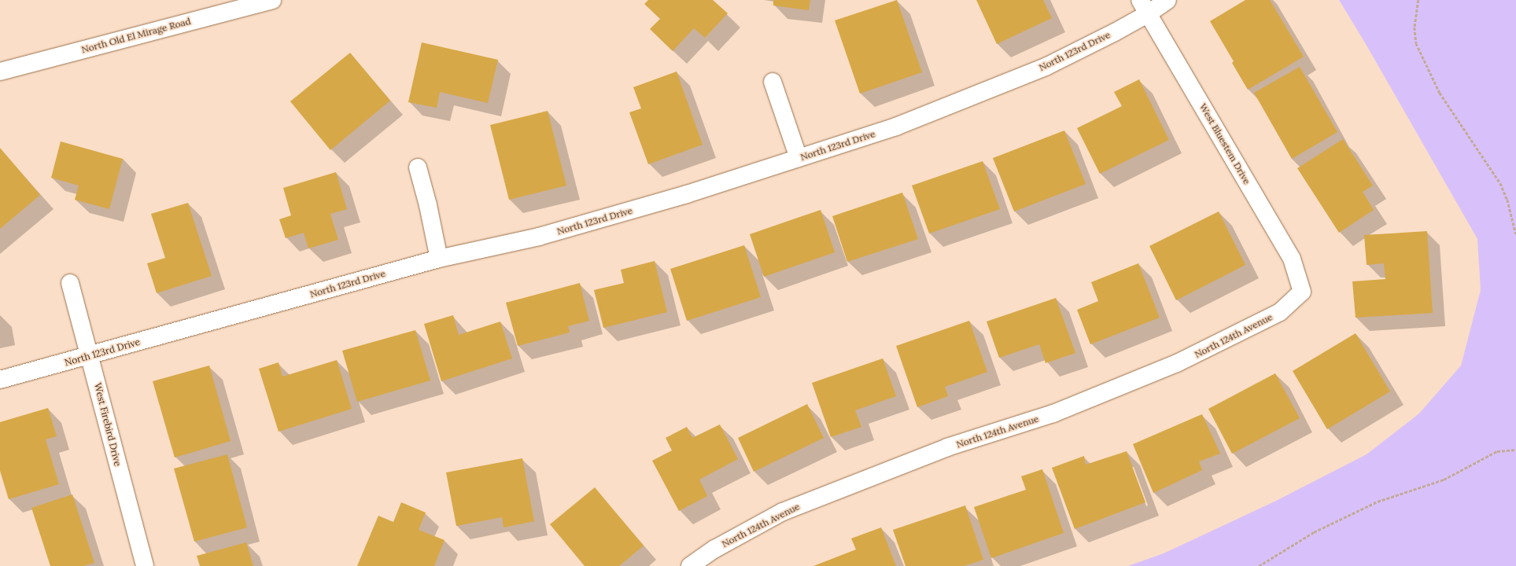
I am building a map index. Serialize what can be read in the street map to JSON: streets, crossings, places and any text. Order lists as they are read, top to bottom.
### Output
{
  "streets": {
    "street": [
      "North Old El Mirage Road",
      "North 123rd Drive",
      "West Bluestem Drive",
      "North 124th Avenue",
      "West Firebird Drive"
    ]
  },
  "crossings": [
    ["North 123rd Drive", "West Bluestem Drive"],
    ["North 123rd Drive", "West Firebird Drive"],
    ["West Bluestem Drive", "North 124th Avenue"]
  ]
}
